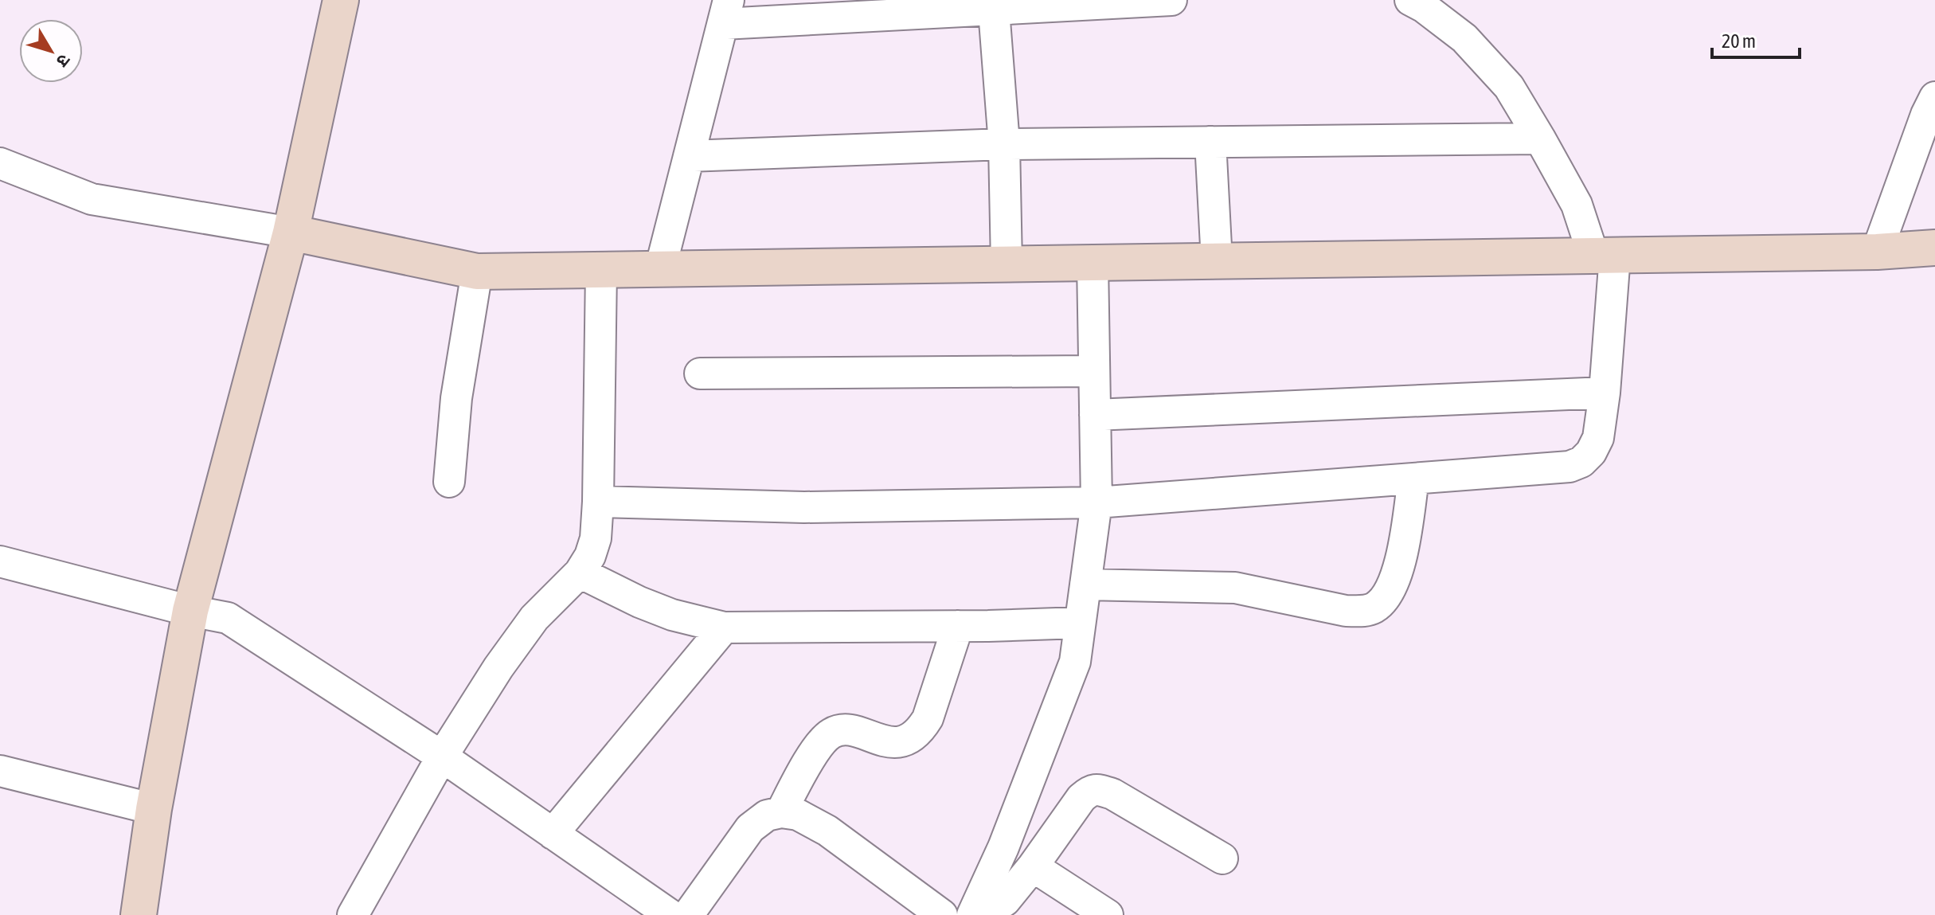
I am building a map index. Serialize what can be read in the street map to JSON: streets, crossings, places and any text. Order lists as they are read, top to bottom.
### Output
{
  "scale_bar": "20 m",
  "north": "bottom right"
}
